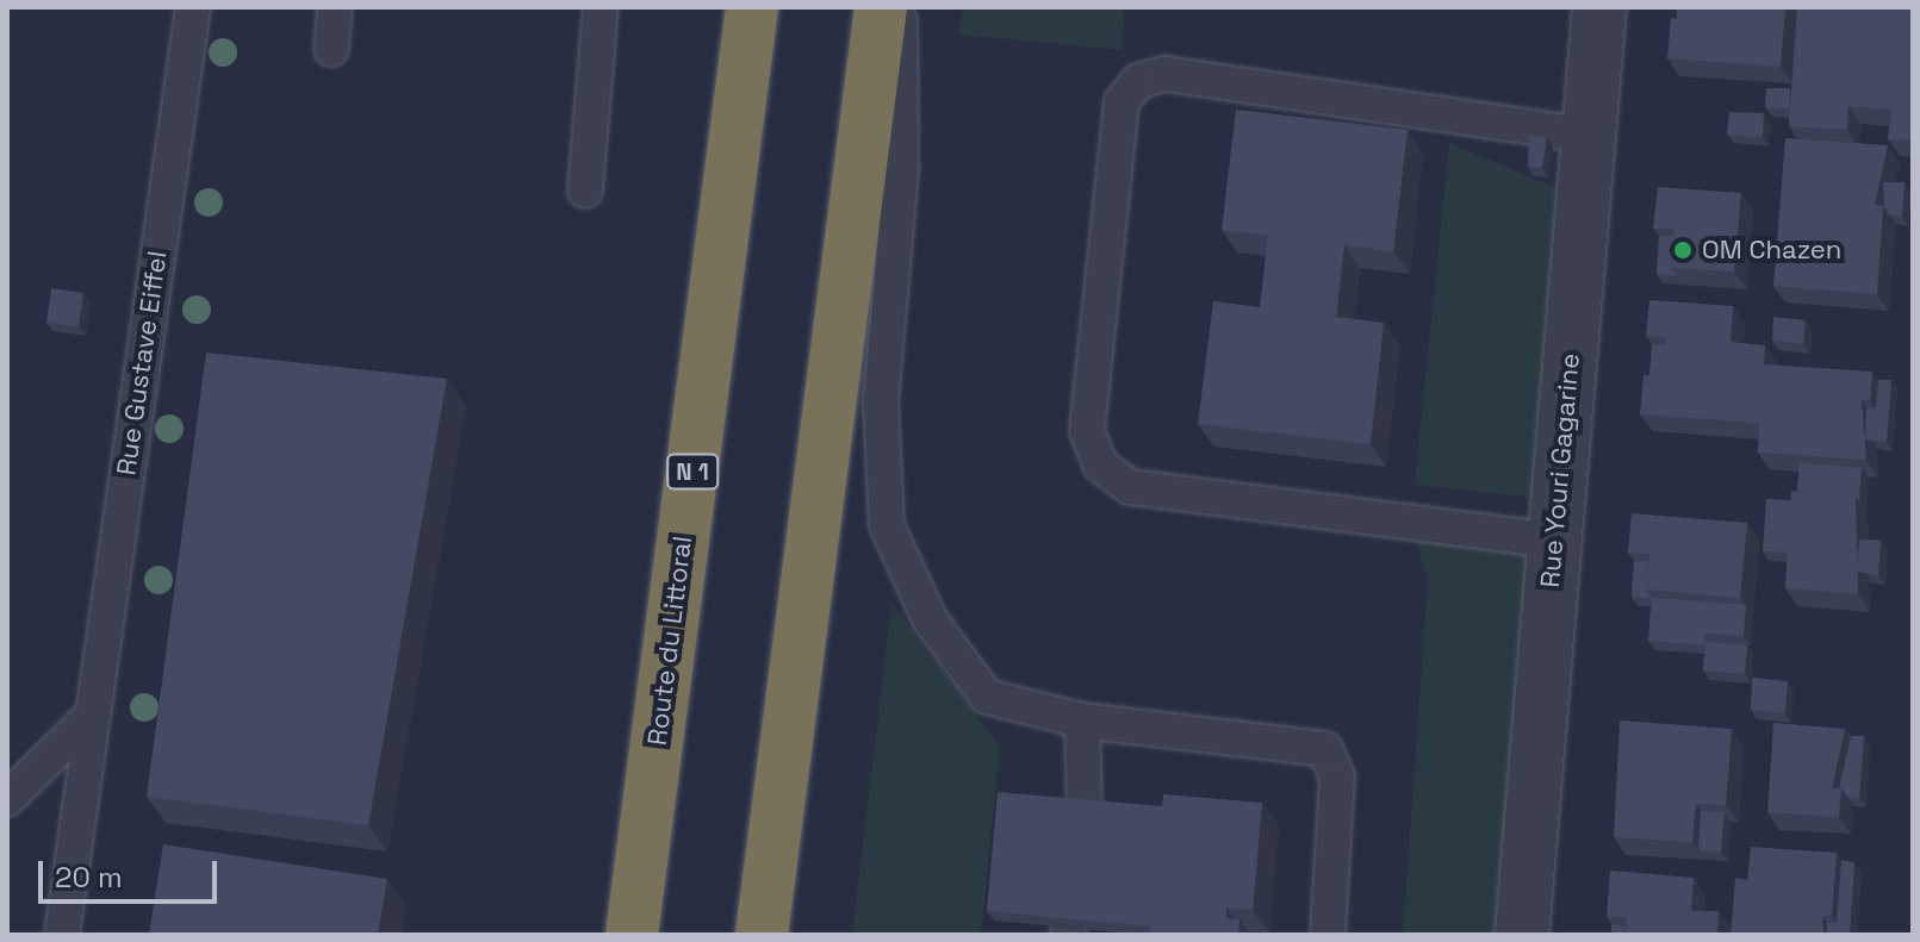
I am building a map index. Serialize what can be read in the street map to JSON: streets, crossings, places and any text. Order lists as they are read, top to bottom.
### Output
{
  "streets": {
    "highway": ["N 1", "Route du Littoral"],
    "street": ["Rue Youri Gagarine"],
    "lane": ["Rue Gustave Eiffel"]
  },
  "places": ["OM Chazen"],
  "scale_bar": "20 m"
}
